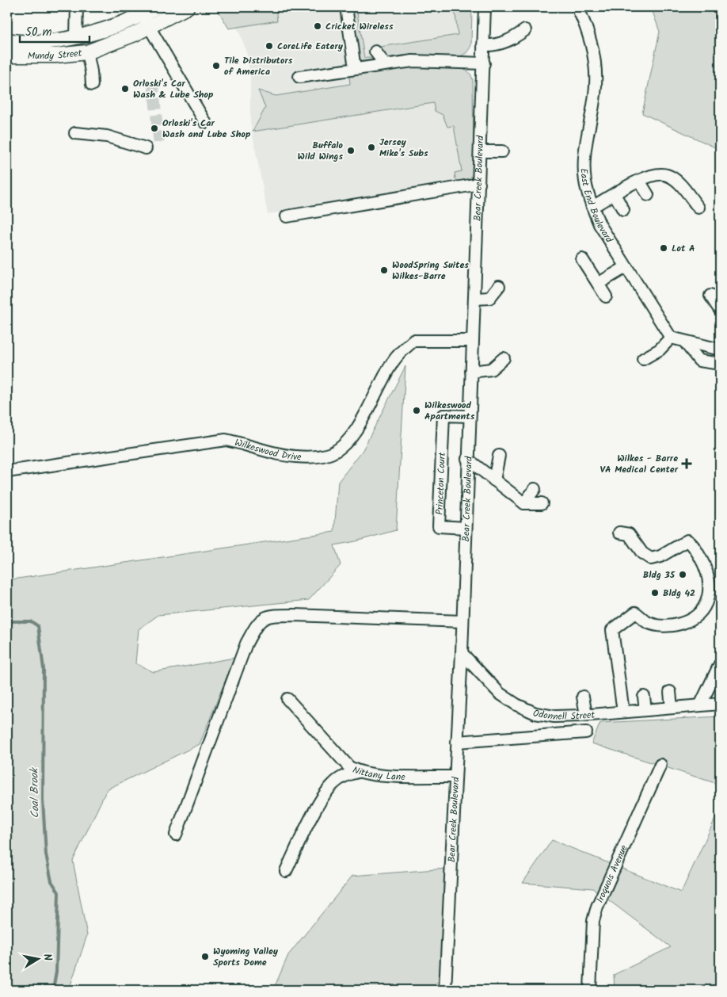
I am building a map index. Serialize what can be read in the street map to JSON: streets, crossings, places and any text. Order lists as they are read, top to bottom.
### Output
{
  "streets": {
    "main road": ["Mundy Street"],
    "street": [
      "Bear Creek Boulevard",
      "East End Boulevard",
      "Wilkeswood Drive",
      "Princeton Court",
      "Odonnell Street",
      "Nittany Lane",
      "Iroquois Avenue"
    ]
  },
  "crossings": [
    ["Bear Creek Boulevard", "Wilkeswood Drive"],
    ["Bear Creek Boulevard", "Princeton Court"],
    ["Bear Creek Boulevard", "Odonnell Street"],
    ["Bear Creek Boulevard", "Nittany Lane"]
  ],
  "water": ["Coal Brook"],
  "places": {
    "other": [
      "Cricket Wireless",
      "CoreLife Eatery",
      "Tile Distributors of America",
      "Orloski's Car Wash & Lube Shop",
      "Orloski's Car Wash and Lube Shop",
      "Jersey Mike's Subs",
      "Buffalo Wild Wings",
      "Lot A",
      "WoodSpring Suites Wilkes-Barre",
      "Wilkeswood Apartments",
      "Bldg 35",
      "Bldg 42",
      "Wyoming Valley Sports Dome"
    ],
    "health": ["Wilkes - Barre VA Medical Center"]
  },
  "scale_bar": "50 m",
  "north": "right"
}
